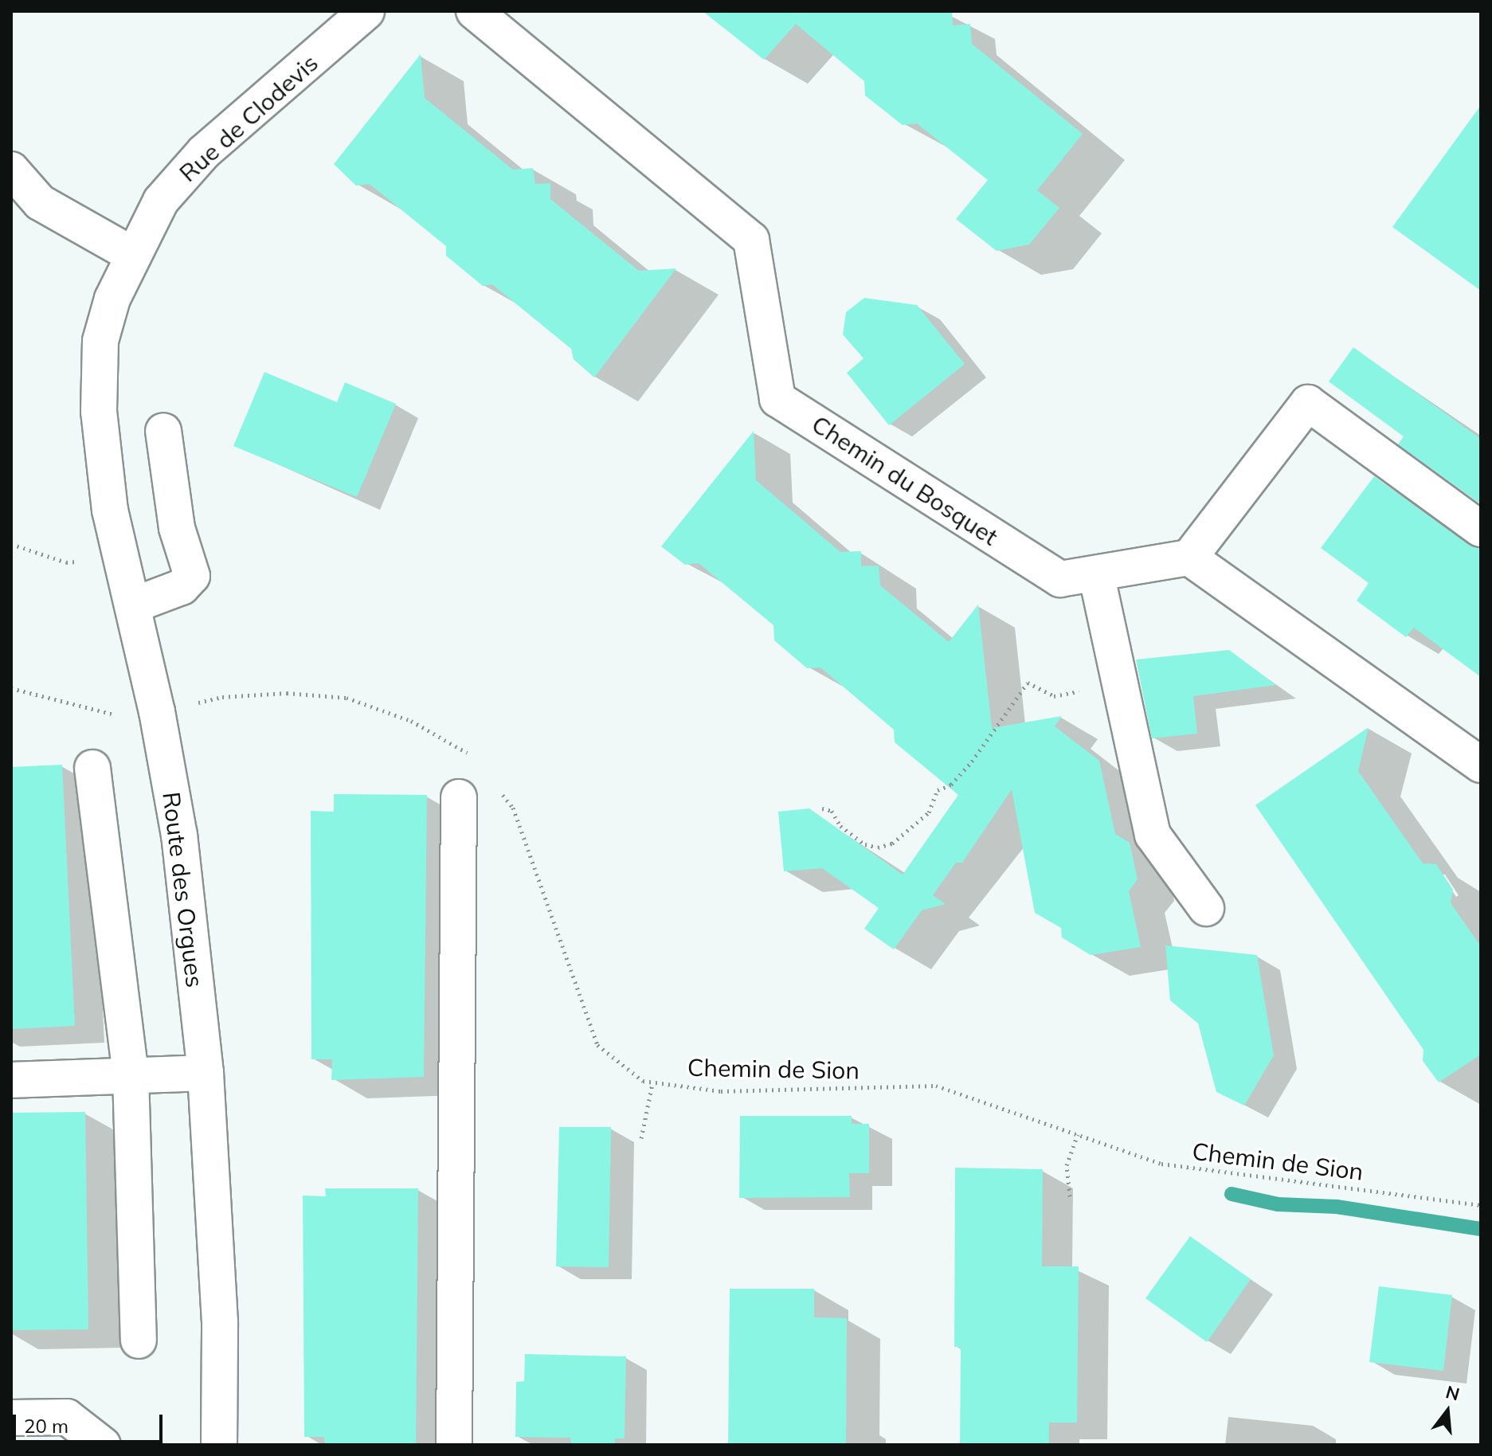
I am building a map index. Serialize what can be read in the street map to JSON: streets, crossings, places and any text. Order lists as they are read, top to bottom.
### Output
{
  "streets": {
    "street": ["Rue de Clodevis", "Chemin du Bosquet", "Route des Orgues"],
    "path": ["Chemin de Sion"]
  },
  "crossings": [
    ["Rue de Clodevis", "Route des Orgues"]
  ],
  "scale_bar": "20 m",
  "north": "top"
}
